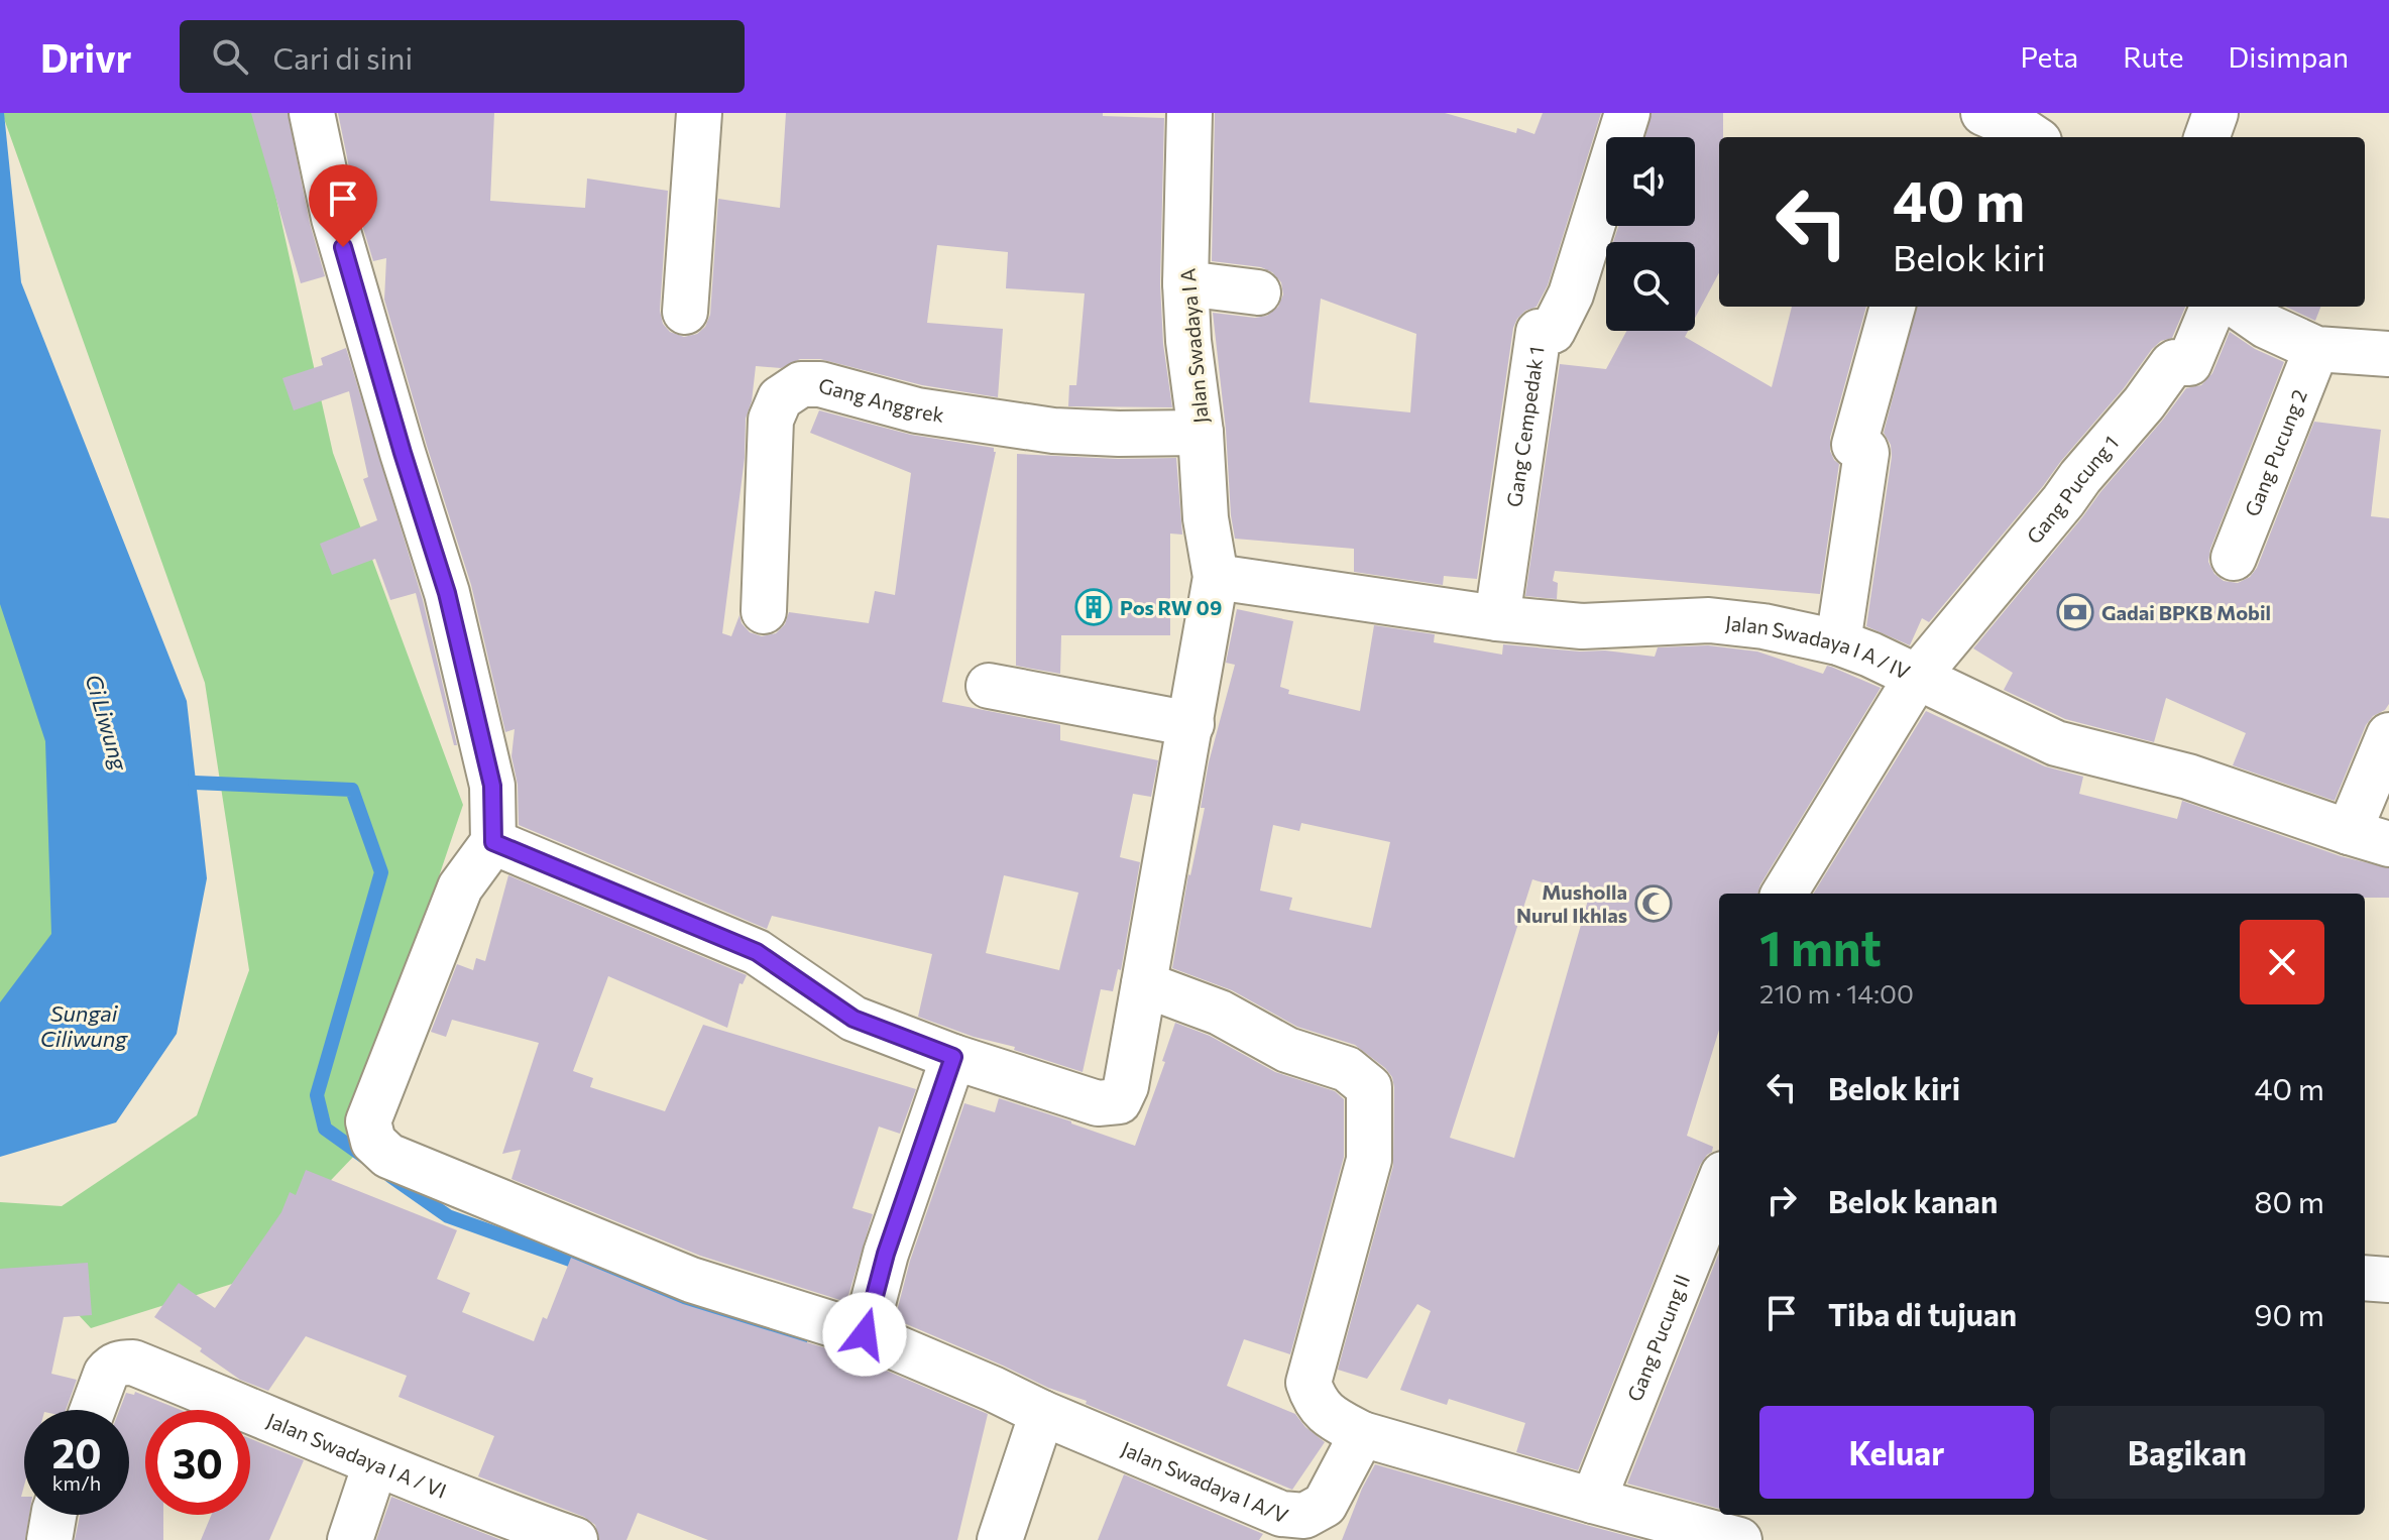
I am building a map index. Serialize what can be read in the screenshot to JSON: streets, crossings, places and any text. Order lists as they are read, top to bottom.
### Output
{
  "streets": {
    "street": [
      "Jalan Swadaya I A",
      "Gang Anggrek",
      "Gang Cempedak 1",
      "Gang Pucung 2",
      "Gang Pucung 1",
      "Jalan Swadaya I A / IV",
      "Gang Pucung II",
      "Jalan Swadaya I A / VI",
      "Jalan Swadaya I A/V"
    ]
  },
  "crossings": [
    ["Jalan Swadaya I A", "Gang Anggrek"],
    ["Jalan Swadaya I A", "Jalan Swadaya I A / IV"],
    ["Gang Cempedak 1", "Jalan Swadaya I A / IV"],
    ["Gang Pucung 1", "Jalan Swadaya I A / IV"]
  ],
  "water": ["Ci Liwung", "Sungai Ciliwung"],
  "places": {
    "building": ["Pos RW 09"],
    "bank": ["Gadai BPKB Mobil"],
    "mosque": ["Musholla Nurul Ikhlas"]
  },
  "page": {
    "header": "Drivr",
    "search": "Cari di sini",
    "nav": ["Peta", "Rute", "Disimpan"],
    "turn": ["40 m", "Belok kiri"],
    "heading": ["1 mnt", "210 m · 14:00"],
    "list": [
      {
        "name": "Belok kiri",
        "value": "40 m"
      },
      {
        "name": "Belok kanan",
        "value": "80 m"
      },
      {
        "name": "Tiba di tujuan",
        "value": "90 m"
      }
    ],
    "buttons": ["Keluar", "Bagikan"],
    "speed": "20 km/h",
    "limit": "30"
  }
}
